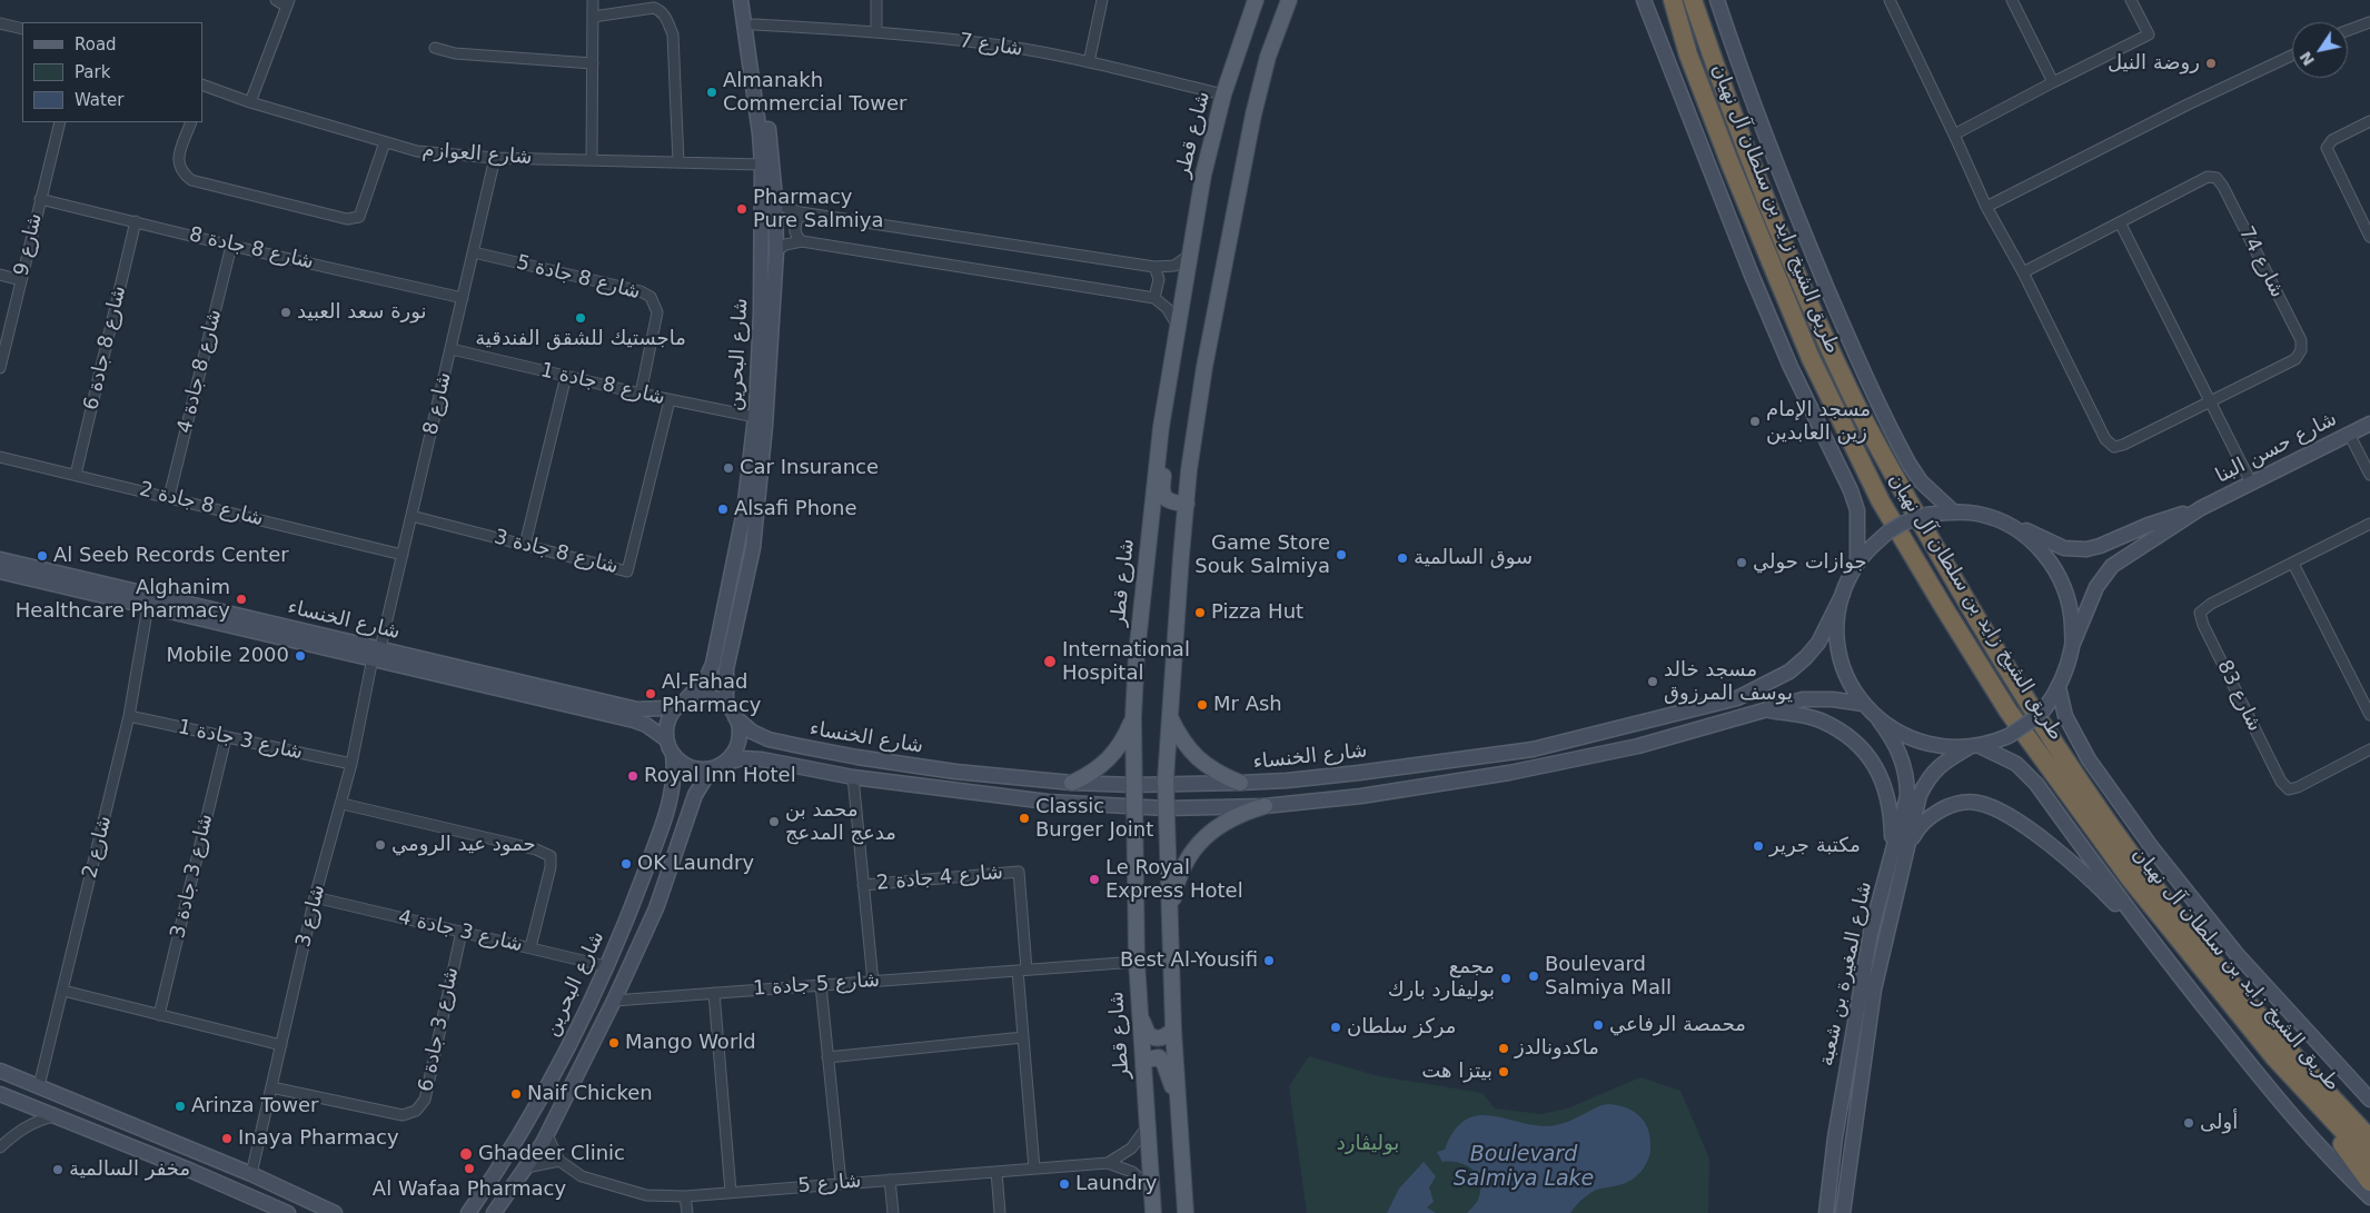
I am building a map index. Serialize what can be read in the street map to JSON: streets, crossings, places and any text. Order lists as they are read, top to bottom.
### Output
{
  "streets": {
    "highway": ["طريق الشيخ زايد بن سلطان آل نهيان"],
    "main road": ["شارع قطر"],
    "street": [
      "شارع 7",
      "شارع العوازم",
      "شارع 9",
      "شارع 8 جادة 8",
      "شارع 74",
      "شارع 8 جادة 5",
      "شارع 8 جادة 6",
      "شارع البحرين",
      "شارع 8 جادة 4",
      "شارع 8 جادة 1",
      "شارع 8",
      "شارع حسن البنا",
      "شارع 8 جادة 2",
      "شارع 8 جادة 3",
      "شارع الخنساء",
      "شارع 83",
      "شارع 3 جادة 1",
      "شارع 2",
      "شارع 3 جادة 3",
      "شارع 4 جادة 2",
      "شارع 3",
      "شارع 3 جادة 4",
      "شارع المغيرة بن شعبة",
      "شارع 5 جادة 1",
      "شارع 3 جادة 6",
      "شارع 5"
    ]
  },
  "crossings": [
    ["شارع 7", "شارع قطر"],
    ["شارع 7", "شارع البحرين"],
    ["شارع قطر", "شارع الخنساء"],
    ["شارع قطر", "شارع 5 جادة 1"],
    ["شارع قطر", "شارع 5"],
    ["شارع العوازم", "شارع البحرين"],
    ["شارع العوازم", "شارع 8"],
    ["شارع 9", "شارع 8 جادة 8"],
    ["شارع 8 جادة 8", "شارع 8 جادة 6"],
    ["شارع 8 جادة 8", "شارع 8 جادة 4"],
    ["شارع 8 جادة 8", "شارع 8"],
    ["شارع 8 جادة 5", "شارع 8 جادة 1"],
    ["شارع 8 جادة 5", "شارع 8"],
    ["شارع 8 جادة 6", "شارع 8 جادة 2"],
    ["شارع البحرين", "شارع 8 جادة 1"],
    ["شارع البحرين", "شارع الخنساء"],
    ["شارع البحرين", "شارع 3 جادة 4"],
    ["شارع البحرين", "شارع 5 جادة 1"],
    ["شارع البحرين", "شارع 5"],
    ["شارع 8 جادة 4", "شارع 8 جادة 2"],
    ["شارع 8 جادة 1", "شارع 8"],
    ["شارع 8 جادة 1", "شارع 8 جادة 3"],
    ["شارع 8", "شارع 8 جادة 2"],
    ["شارع 8", "شارع 8 جادة 3"],
    ["شارع 8", "شارع الخنساء"],
    ["شارع 8", "شارع 3"],
    ["شارع حسن البنا", "شارع المغيرة بن شعبة"],
    ["شارع الخنساء", "شارع 2"],
    ["شارع الخنساء", "شارع 3"],
    ["شارع 3 جادة 1", "شارع 2"],
    ["شارع 3 جادة 1", "شارع 3 جادة 3"],
    ["شارع 3 جادة 1", "شارع 3"],
    ["شارع 4 جادة 2", "شارع 5 جادة 1"],
    ["شارع 3", "شارع 3 جادة 4"],
    ["شارع 3", "شارع 3 جادة 6"],
    ["شارع 3 جادة 4", "شارع 3 جادة 6"]
  ],
  "water": ["Boulevard Salmiya Lake"],
  "parks": ["بوليڤارد"],
  "places": [
    "روضة النيل",
    "Almanakh Commercial Tower",
    "Pharmacy Pure Salmiya",
    "نورة سعد العبيد",
    "ماجستيك للشقق الفندقية",
    "مسجد الإمام زين العابدين",
    "Car Insurance",
    "Alsafi Phone",
    "Game Store Souk Salmiya",
    "Al Seeb Records Center",
    "سوق السالمية",
    "جوازات حولي",
    "Alghanim Healthcare Pharmacy",
    "Pizza Hut",
    "Mobile 2000",
    "International Hospital",
    "مسجد خالد يوسف المرزوق",
    "Al-Fahad Pharmacy",
    "Mr Ash",
    "Royal Inn Hotel",
    "Classic Burger Joint",
    "محمد بن مدعج المدعج",
    "حمود عيد الرومي",
    "مكتبة جرير",
    "OK Laundry",
    "Le Royal Express Hotel",
    "Best Al-Yousifi",
    "Boulevard Salmiya Mall",
    "مجمع بوليفارد بارك",
    "محمصة الرفاعي",
    "مركز سلطان",
    "Mango World",
    "ماكدونالدز",
    "بيتزا هت",
    "Naif Chicken",
    "Arinza Tower",
    "أولى",
    "Inaya Pharmacy",
    "Ghadeer Clinic",
    "Al Wafaa Pharmacy",
    "مخفر السالمية",
    "Laundry"
  ],
  "legend": ["Road", "Park", "Water"],
  "north": "bottom left"
}
